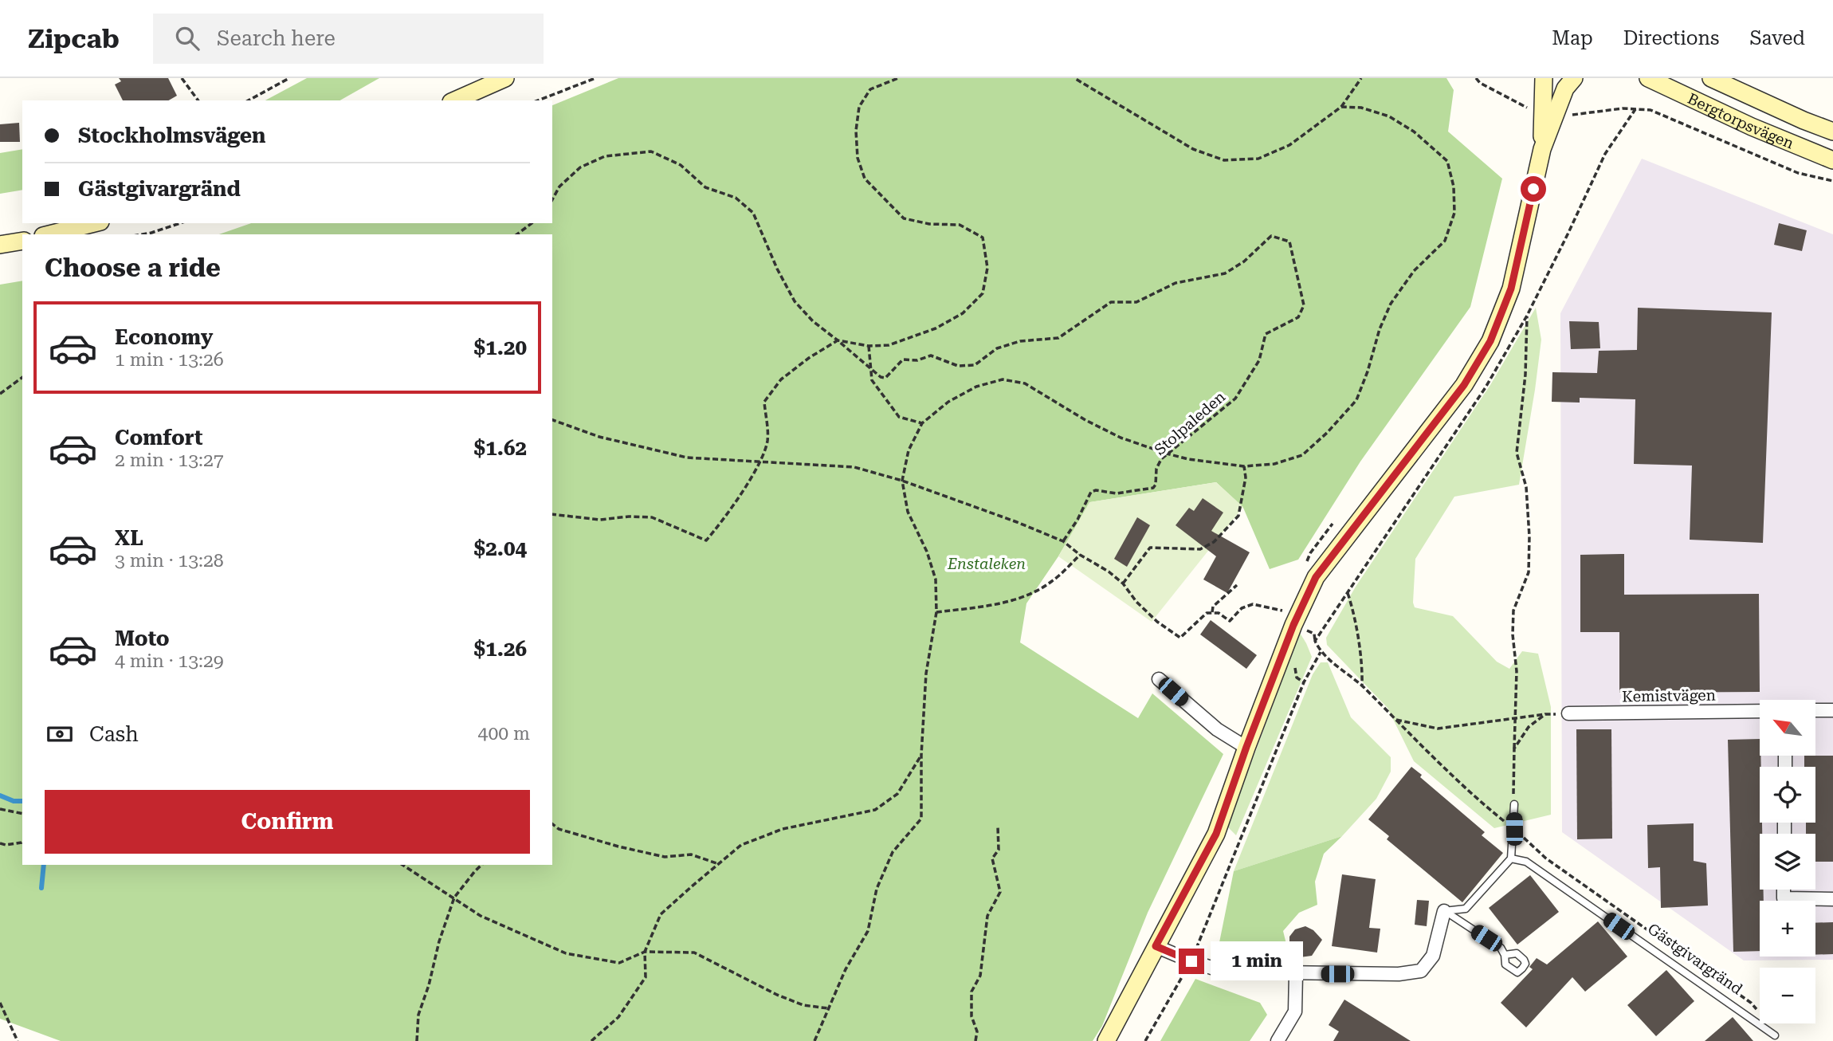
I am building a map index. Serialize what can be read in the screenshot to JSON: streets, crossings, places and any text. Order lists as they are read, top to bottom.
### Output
{
  "streets": {
    "main road": ["Bergtorpsvägen"],
    "street": ["Kemistvägen"],
    "lane": ["Gästgivargränd"],
    "path": ["Stolpaleden"]
  },
  "parks": ["Enstaleken"],
  "north": "top left",
  "page": {
    "header": "Zipcab",
    "search": "Search here",
    "nav": ["Map", "Directions", "Saved"],
    "banner": ["Stockholmsvägen", "Gästgivargränd"],
    "heading": "Choose a ride",
    "list": [
      {
        "name": "Economy",
        "note": "1 min · 13:26",
        "value": "$1.20"
      },
      {
        "name": "Comfort",
        "note": "2 min · 13:27",
        "value": "$1.62"
      },
      {
        "name": "XL",
        "note": "3 min · 13:28",
        "value": "$2.04"
      },
      {
        "name": "Moto",
        "note": "4 min · 13:29",
        "value": "$1.26"
      }
    ],
    "map_buttons": ["+", "−"],
    "pay": ["Cash", "400 m"],
    "buttons": "Confirm",
    "bubble": "1 min"
  }
}
